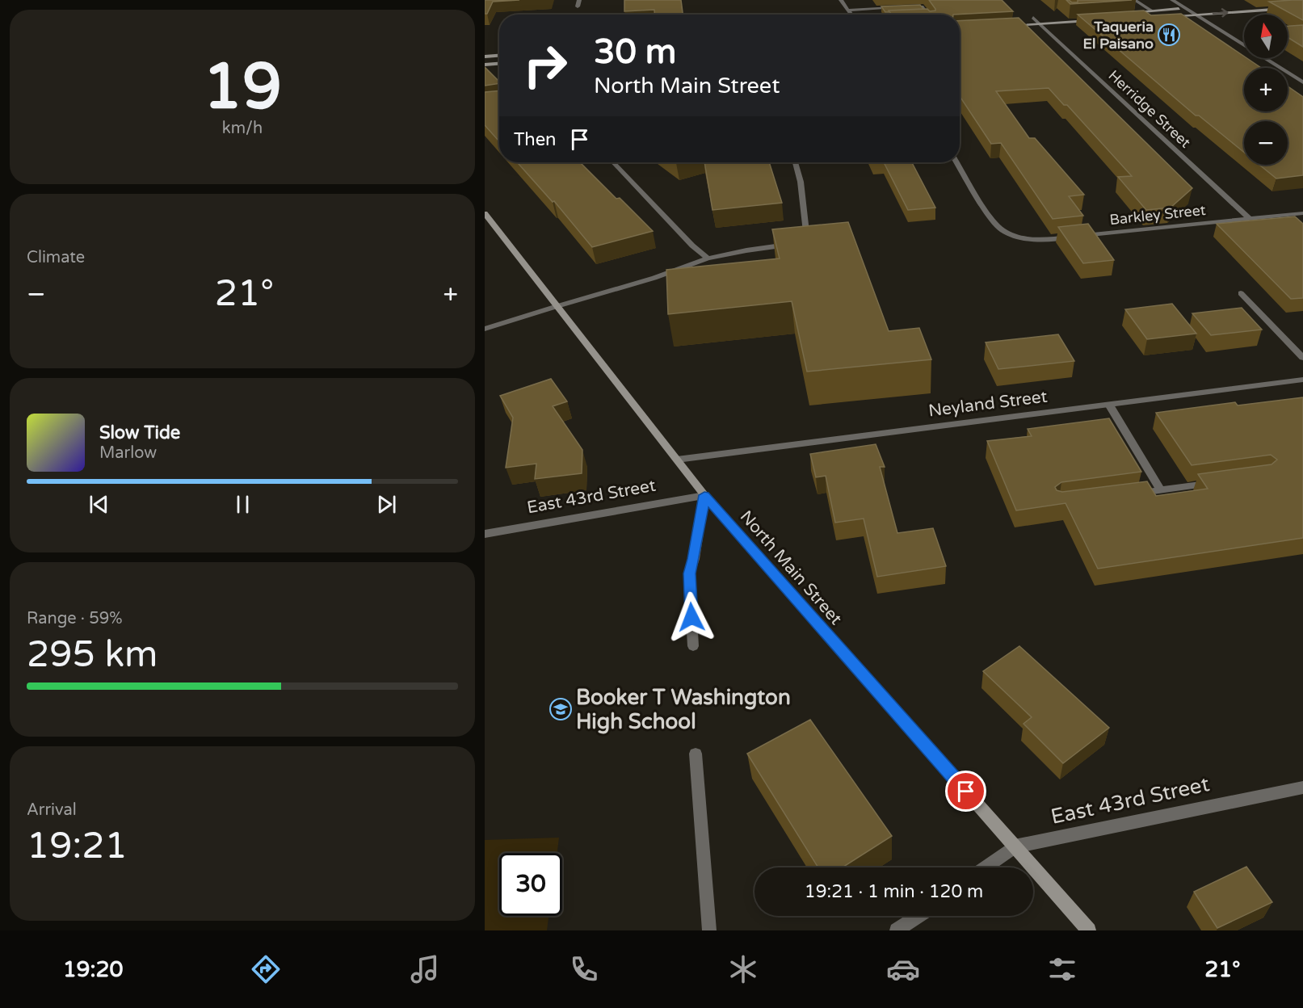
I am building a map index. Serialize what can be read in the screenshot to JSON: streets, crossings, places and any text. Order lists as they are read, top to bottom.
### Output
{
  "streets": {
    "main road": ["North Main Street"],
    "street": [
      "Herridge Street",
      "Barkley Street",
      "Neyland Street",
      "East 43rd Street"
    ]
  },
  "crossings": [
    ["Herridge Street", "Barkley Street"],
    ["Neyland Street", "North Main Street"],
    ["East 43rd Street", "North Main Street"]
  ],
  "places": {
    "restaurant": ["Taqueria El Paisano"],
    "school or university": ["Booker T Washington High School"]
  },
  "north": "top",
  "page": {
    "tile": [
      ["19", "km/h"],
      "Climate",
      ["Range · 59%", "295 km"],
      ["Arrival", "19:21"]
    ],
    "map_buttons": ["+", "−"],
    "turn": ["30 m", "North Main Street"],
    "then": "Then",
    "heat": ["−", "21°", "+"],
    "song": ["Slow Tide", "Marlow"],
    "limit": "30",
    "trip": "19:21 · 1 min · 120 m",
    "tabs": ["19:20", "21°"]
  }
}
